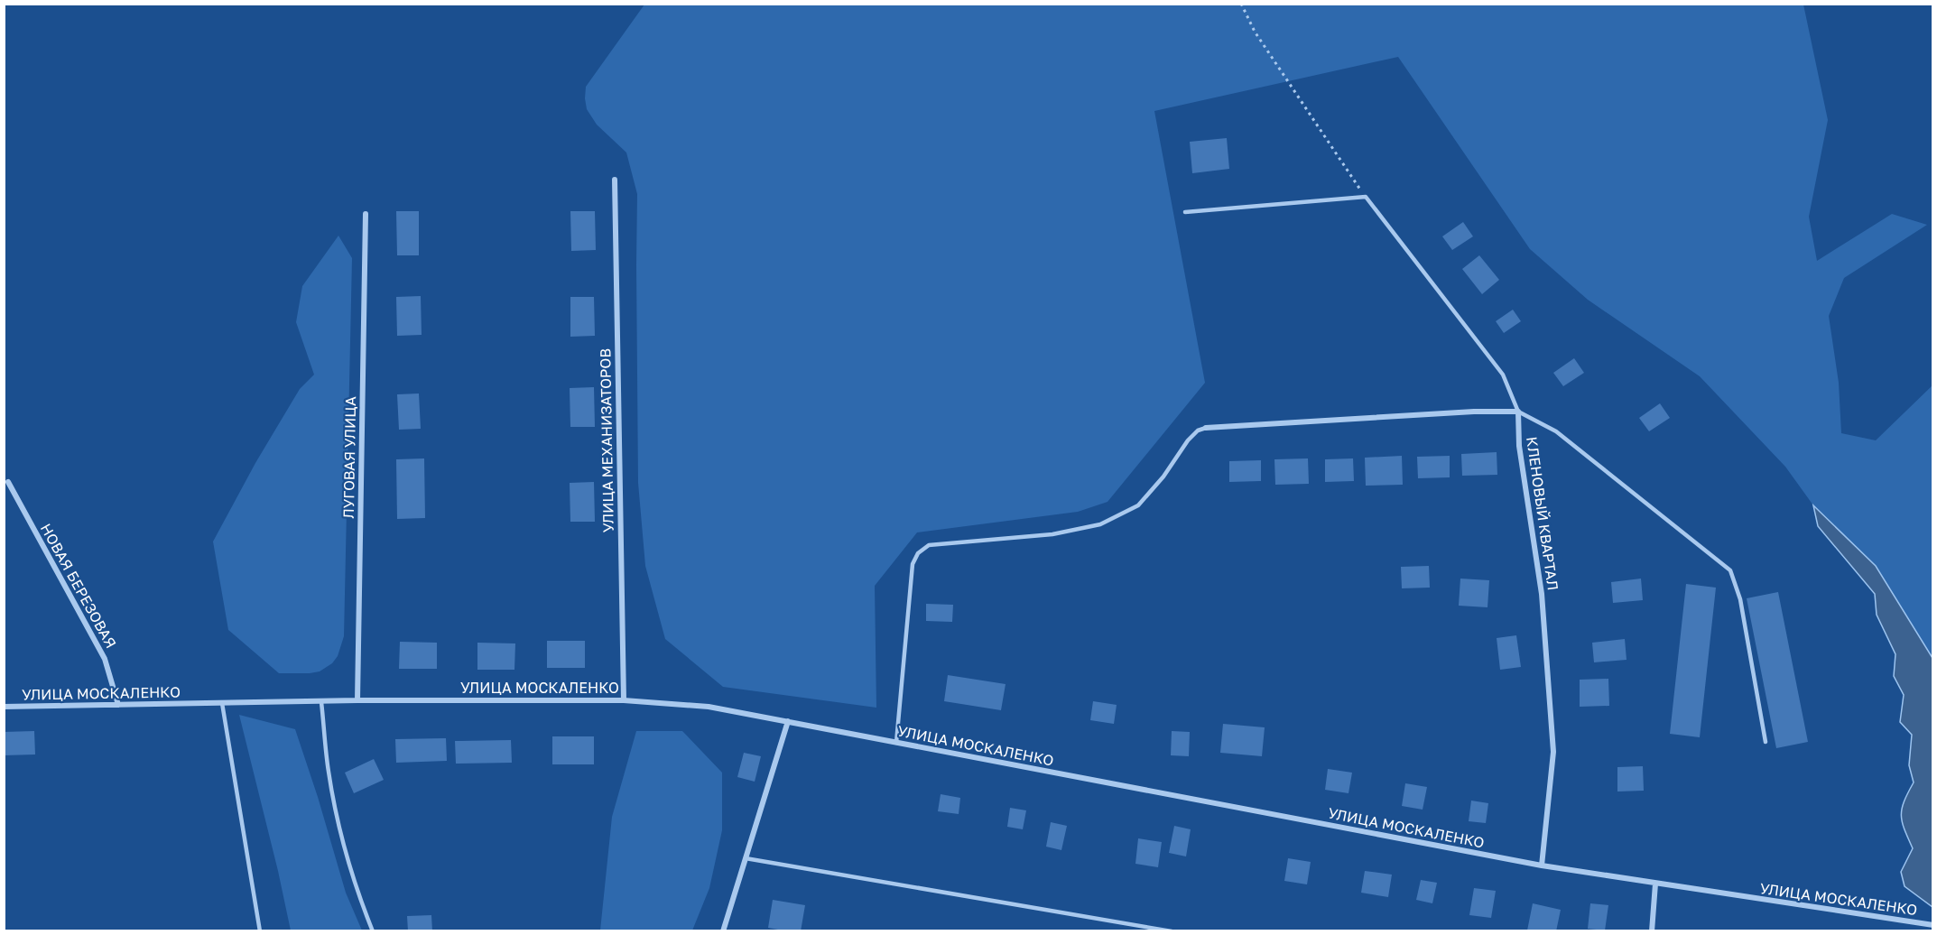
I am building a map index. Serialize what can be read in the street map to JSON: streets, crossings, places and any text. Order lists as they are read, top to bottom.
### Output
{
  "streets": {
    "street": [
      "УЛИЦА МЕХАНИЗАТОРОВ",
      "ЛУГОВАЯ УЛИЦА",
      "КЛЕНОВЫЙ КВАРТАЛ",
      "НОВАЯ БЕРЕЗОВАЯ",
      "УЛИЦА МОСКАЛЕНКО"
    ]
  },
  "crossings": [
    ["УЛИЦА МЕХАНИЗАТОРОВ", "УЛИЦА МОСКАЛЕНКО"],
    ["ЛУГОВАЯ УЛИЦА", "УЛИЦА МОСКАЛЕНКО"],
    ["КЛЕНОВЫЙ КВАРТАЛ", "УЛИЦА МОСКАЛЕНКО"],
    ["НОВАЯ БЕРЕЗОВАЯ", "УЛИЦА МОСКАЛЕНКО"]
  ]
}
